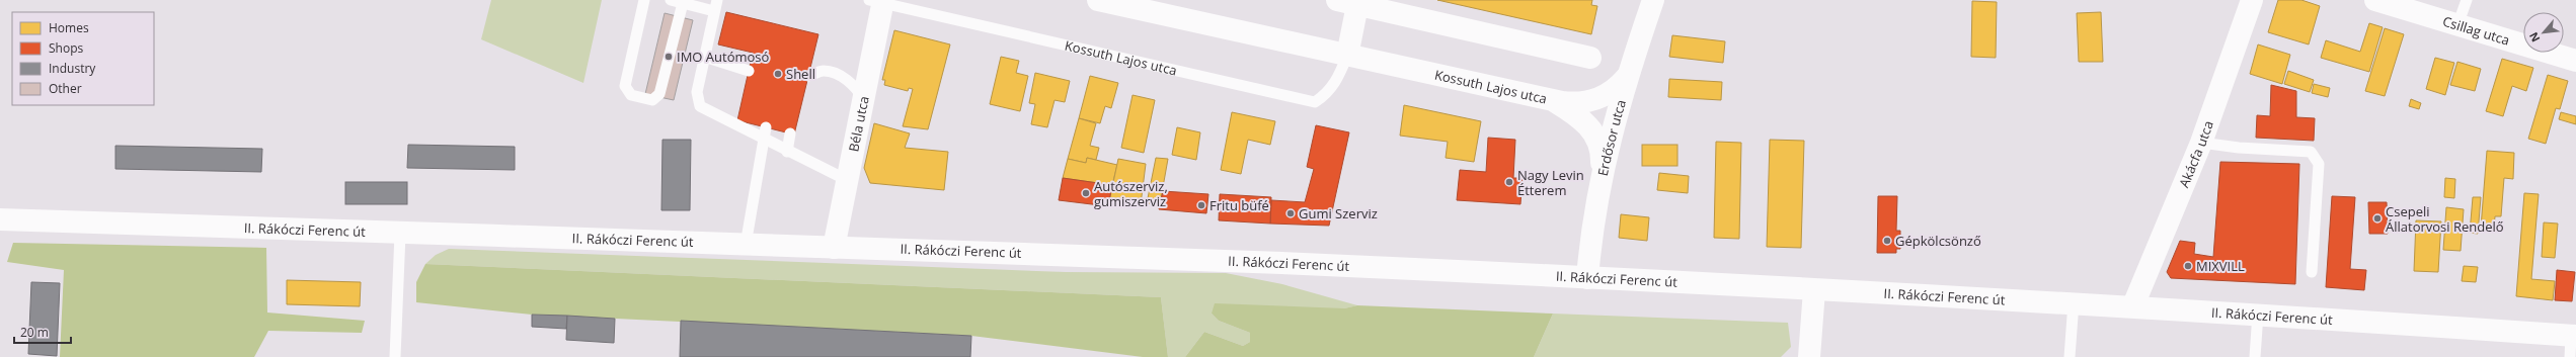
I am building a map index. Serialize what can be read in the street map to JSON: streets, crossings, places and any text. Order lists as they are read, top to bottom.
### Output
{
  "streets": {
    "main road": [
      "Csillag utca",
      "Kossuth Lajos utca",
      "Béla utca",
      "Erdősor utca",
      "Akácfa utca",
      "II. Rákóczi Ferenc út"
    ]
  },
  "crossings": [
    ["Kossuth Lajos utca", "Béla utca"],
    ["Kossuth Lajos utca", "Erdősor utca"],
    ["Béla utca", "II. Rákóczi Ferenc út"],
    ["Erdősor utca", "II. Rákóczi Ferenc út"],
    ["Akácfa utca", "II. Rákóczi Ferenc út"]
  ],
  "places": [
    "IMO Autómosó",
    "Shell",
    "Nagy Levin Étterem",
    "Autószerviz, gumiszerviz",
    "Fritu büfé",
    "Gumi Szerviz",
    "Csepeli Állatorvosi Rendelő",
    "Gépkölcsönző",
    "MIXVILL"
  ],
  "legend": [
    "Homes",
    "Shops",
    "Industry",
    "Other"
  ],
  "scale_bar": "20 m",
  "north": "bottom left"
}
